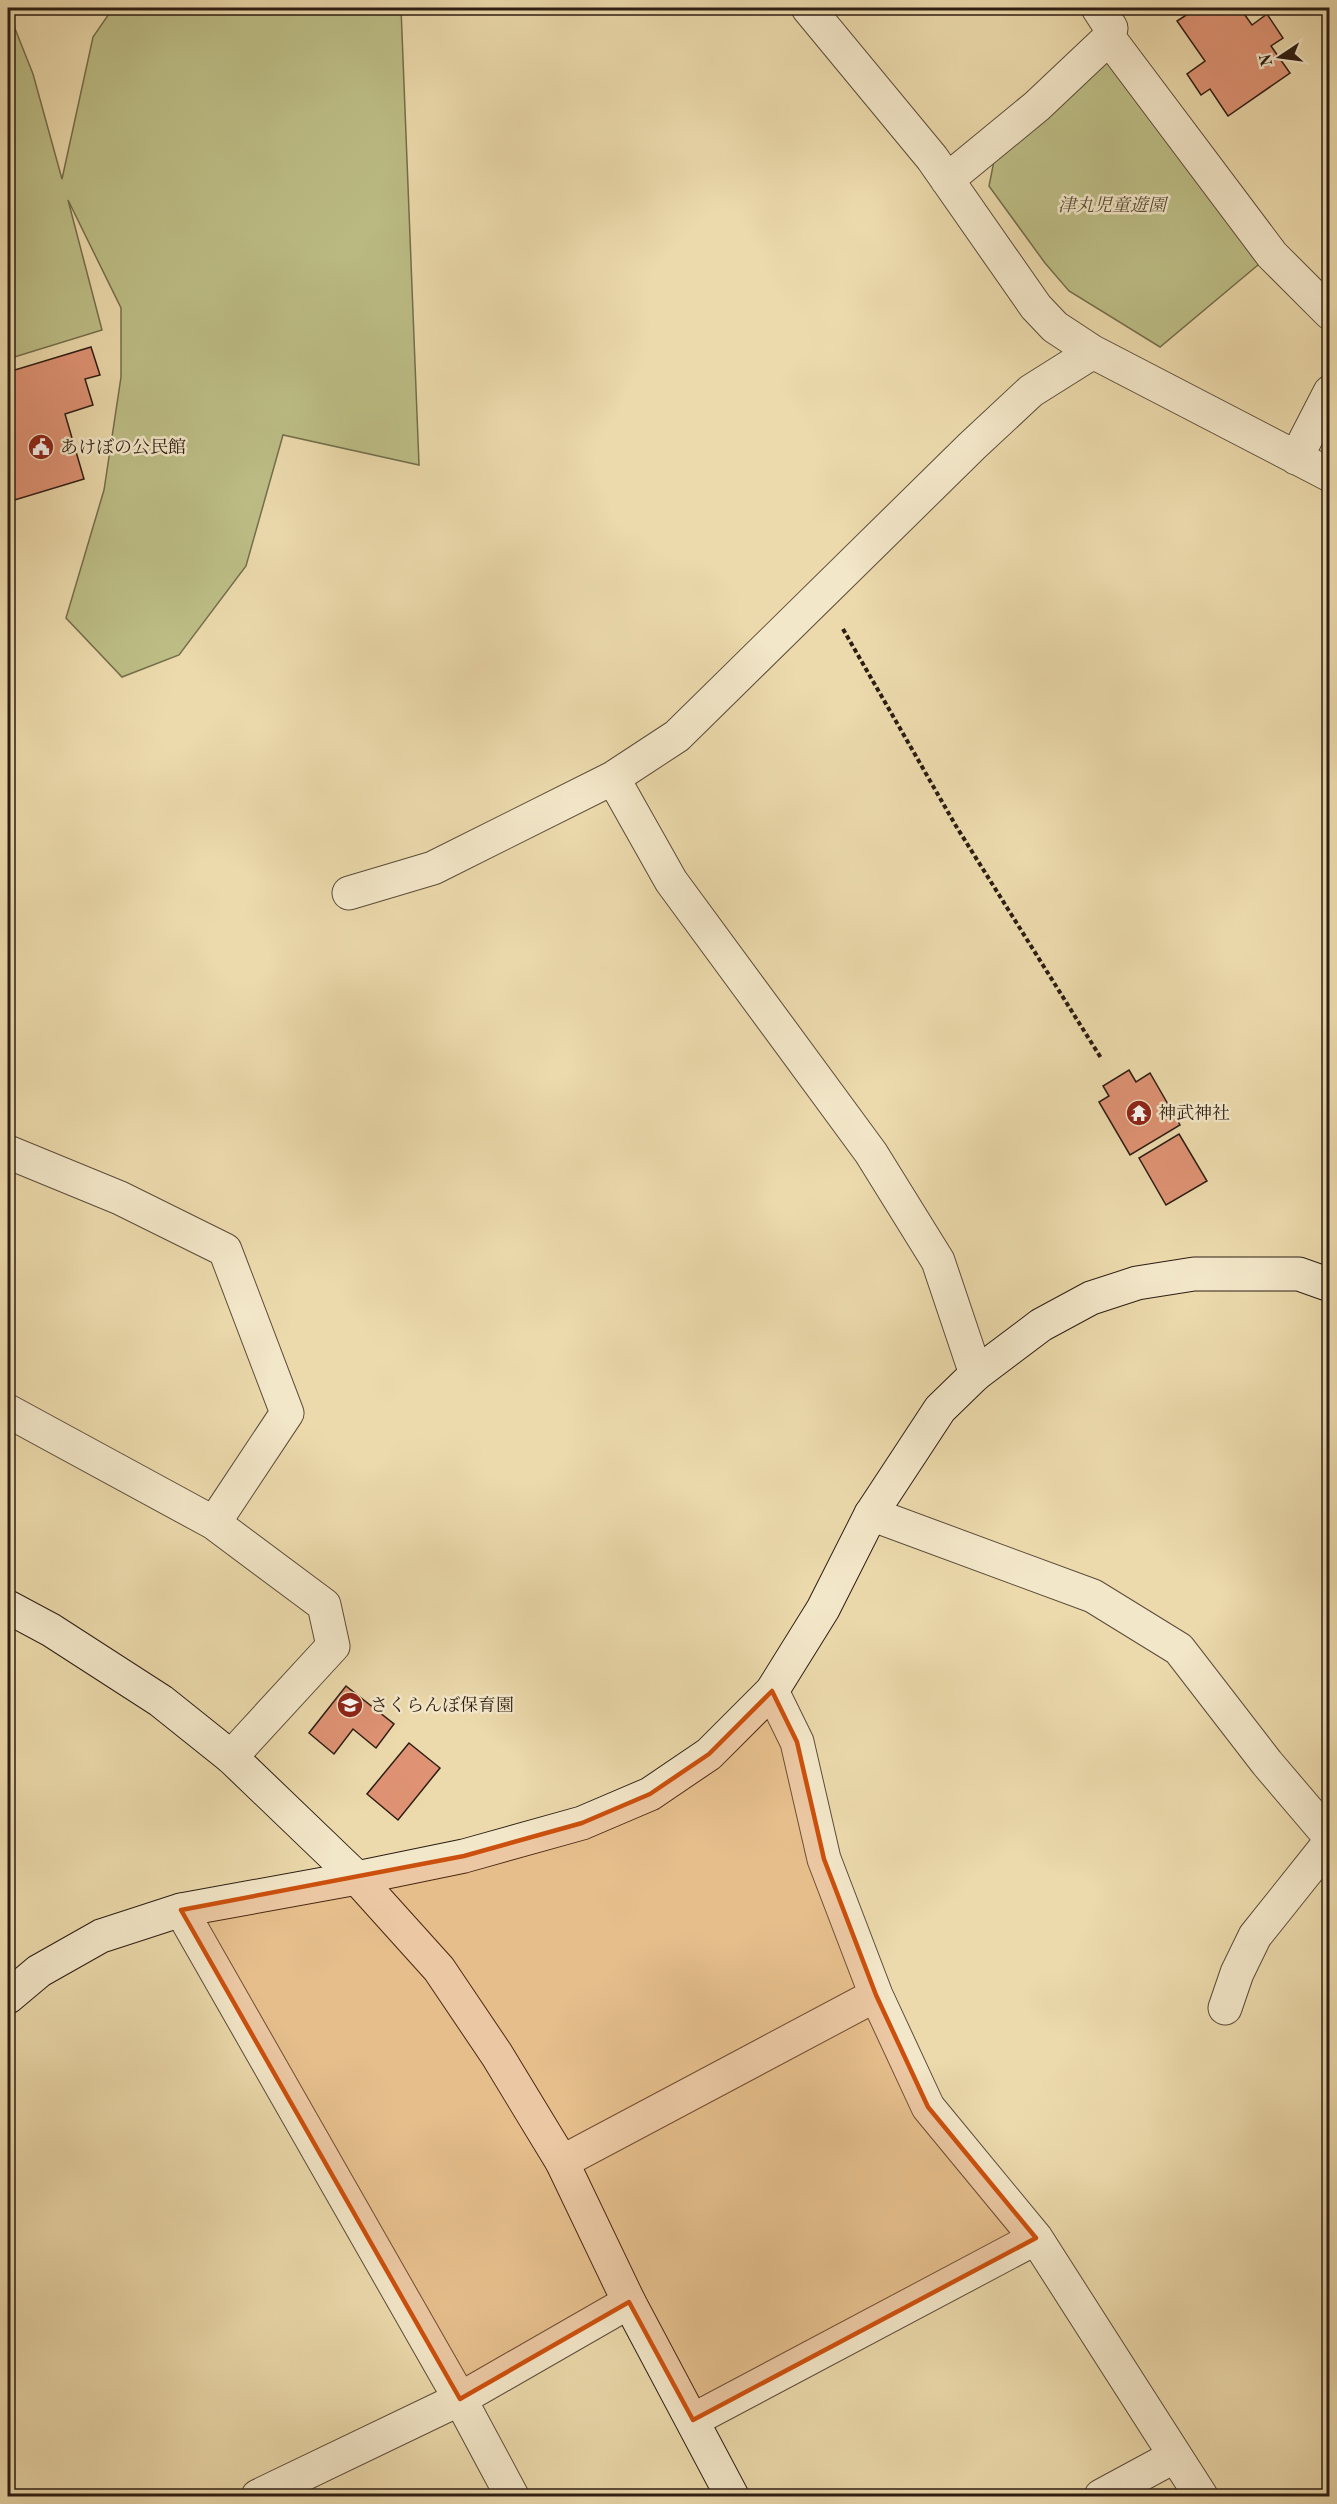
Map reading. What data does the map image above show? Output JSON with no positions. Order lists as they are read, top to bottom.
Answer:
{
  "parks": ["津丸児童遊園"],
  "places": {
    "public building": ["あけぼの公民館"],
    "temple": ["神武神社"],
    "school or university": ["さくらんぼ保育園"]
  },
  "north": "left"
}
